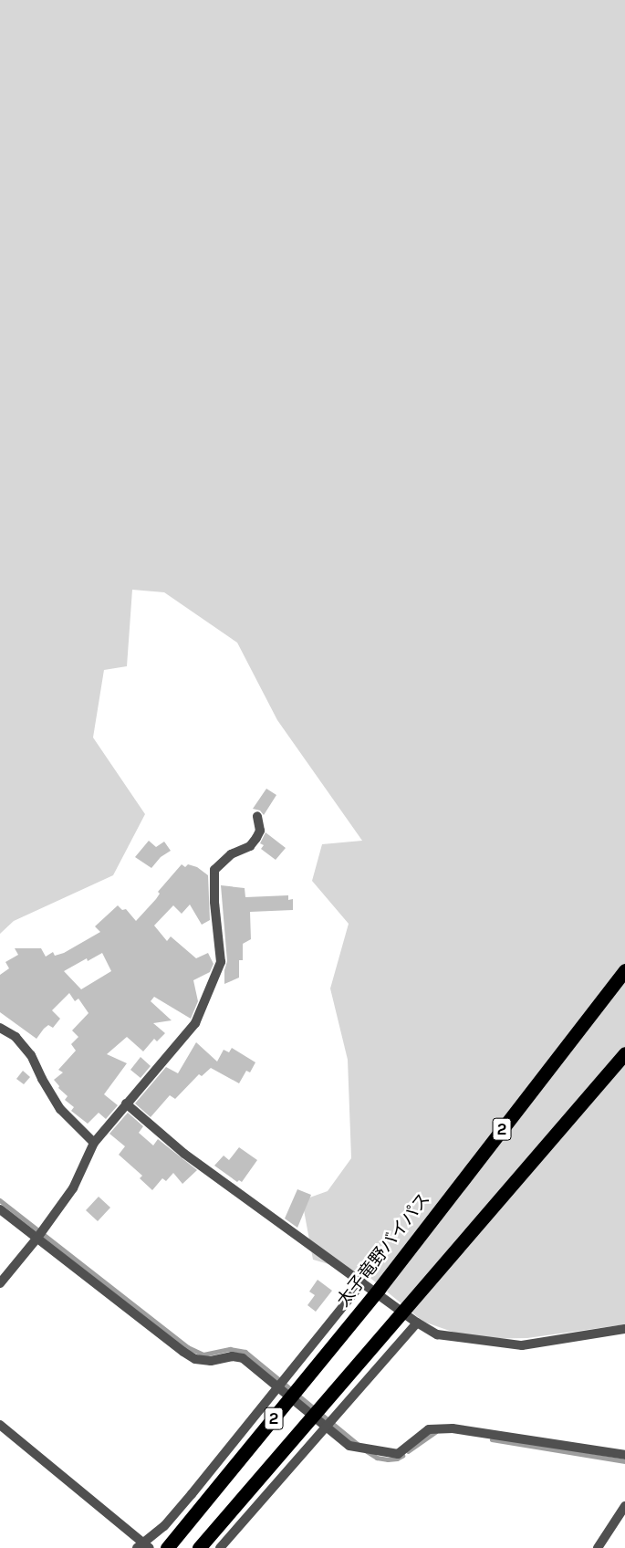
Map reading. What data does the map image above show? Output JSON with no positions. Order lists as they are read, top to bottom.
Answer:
{
  "streets": {
    "highway": ["2", "太子竜野バイパス"]
  }
}
